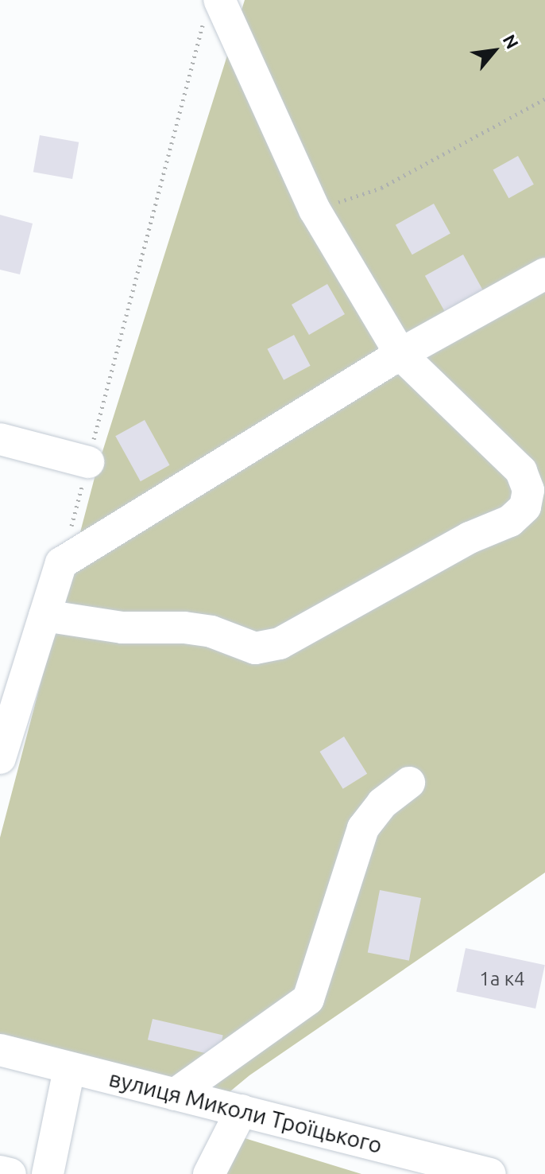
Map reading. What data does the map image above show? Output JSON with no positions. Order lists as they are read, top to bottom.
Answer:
{
  "streets": {
    "street": ["вулиця Миколи Троїцького"]
  },
  "house_numbers": ["1а к4"],
  "north": "top right"
}
